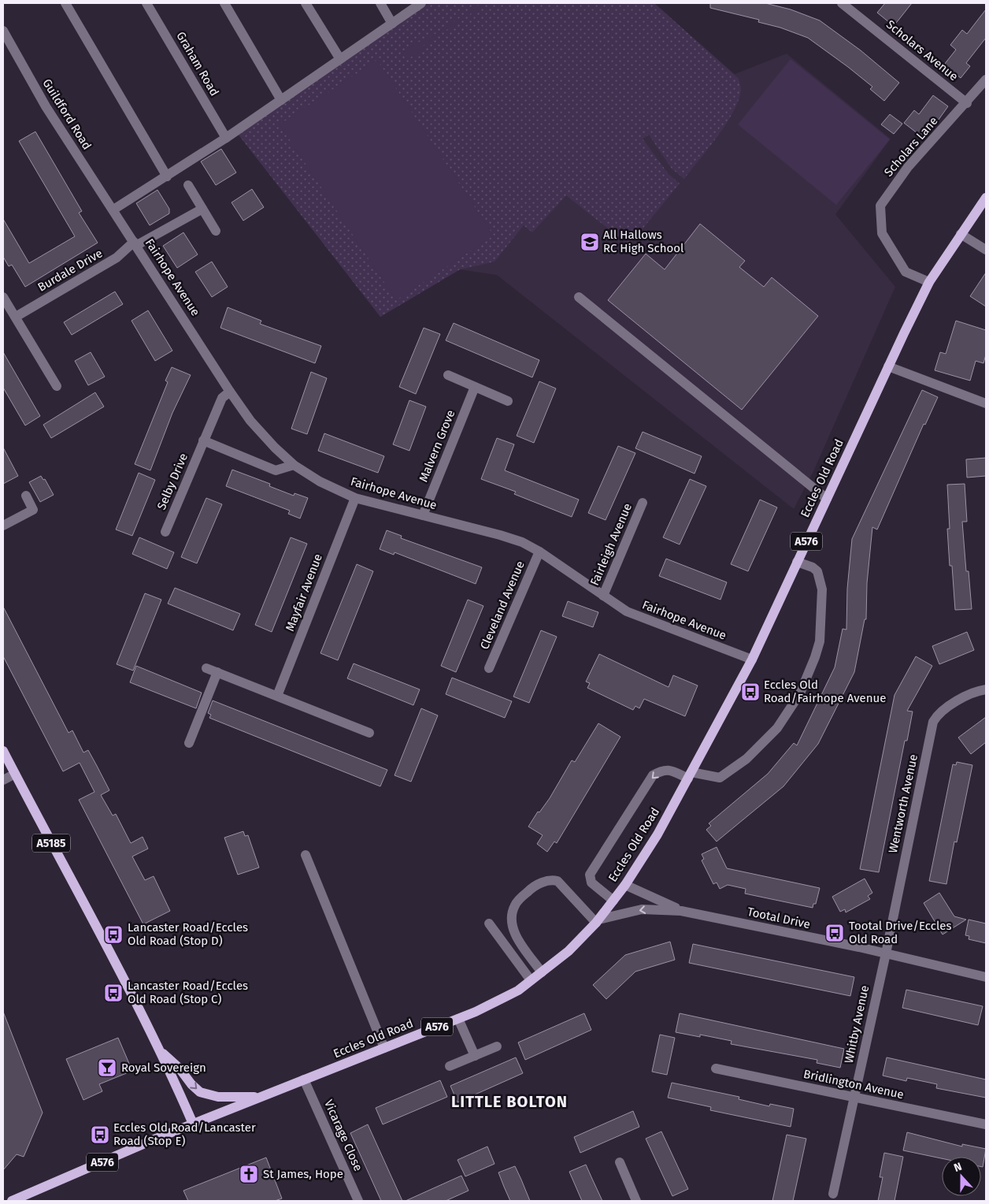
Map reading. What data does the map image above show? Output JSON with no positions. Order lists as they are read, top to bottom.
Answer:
{
  "streets": {
    "main road": ["Eccles Old Road", "A576", "A5185"],
    "street": [
      "Scholars Avenue",
      "Graham Road",
      "Guildford Road",
      "Scholars Lane",
      "Burdale Drive",
      "Fairhope Avenue",
      "Malvern Grove",
      "Selby Drive",
      "Fairleigh Avenue",
      "Mayfair Avenue",
      "Cleveland Avenue",
      "Wentworth Avenue",
      "Tootal Drive",
      "Whitby Avenue",
      "Bridlington Avenue",
      "Vicarage Close"
    ]
  },
  "crossings": [
    ["Scholars Avenue", "Scholars Lane"],
    ["Guildford Road", "Fairhope Avenue"],
    ["Scholars Lane", "Eccles Old Road"],
    ["Burdale Drive", "Fairhope Avenue"],
    ["Fairhope Avenue", "Malvern Grove"],
    ["Fairhope Avenue", "Eccles Old Road"],
    ["Fairhope Avenue", "Selby Drive"],
    ["Fairhope Avenue", "Fairleigh Avenue"],
    ["Fairhope Avenue", "Mayfair Avenue"],
    ["Fairhope Avenue", "Cleveland Avenue"],
    ["Eccles Old Road", "A5185"],
    ["Eccles Old Road", "Tootal Drive"],
    ["Eccles Old Road", "Vicarage Close"],
    ["Wentworth Avenue", "Tootal Drive"],
    ["Wentworth Avenue", "Whitby Avenue"],
    ["Tootal Drive", "Whitby Avenue"],
    ["Whitby Avenue", "Bridlington Avenue"]
  ],
  "districts": ["LITTLE BOLTON"],
  "places": {
    "school or university": ["All Hallows RC High School"],
    "bus stop": [
      "Eccles Old Road/Fairhope Avenue",
      "Tootal Drive/Eccles Old Road",
      "Lancaster Road/Eccles Old Road (Stop D)",
      "Lancaster Road/Eccles Old Road (Stop C)",
      "Eccles Old Road/Lancaster Road (Stop E)"
    ],
    "bar": ["Royal Sovereign"],
    "church": ["St James, Hope"]
  },
  "north": "top"
}
